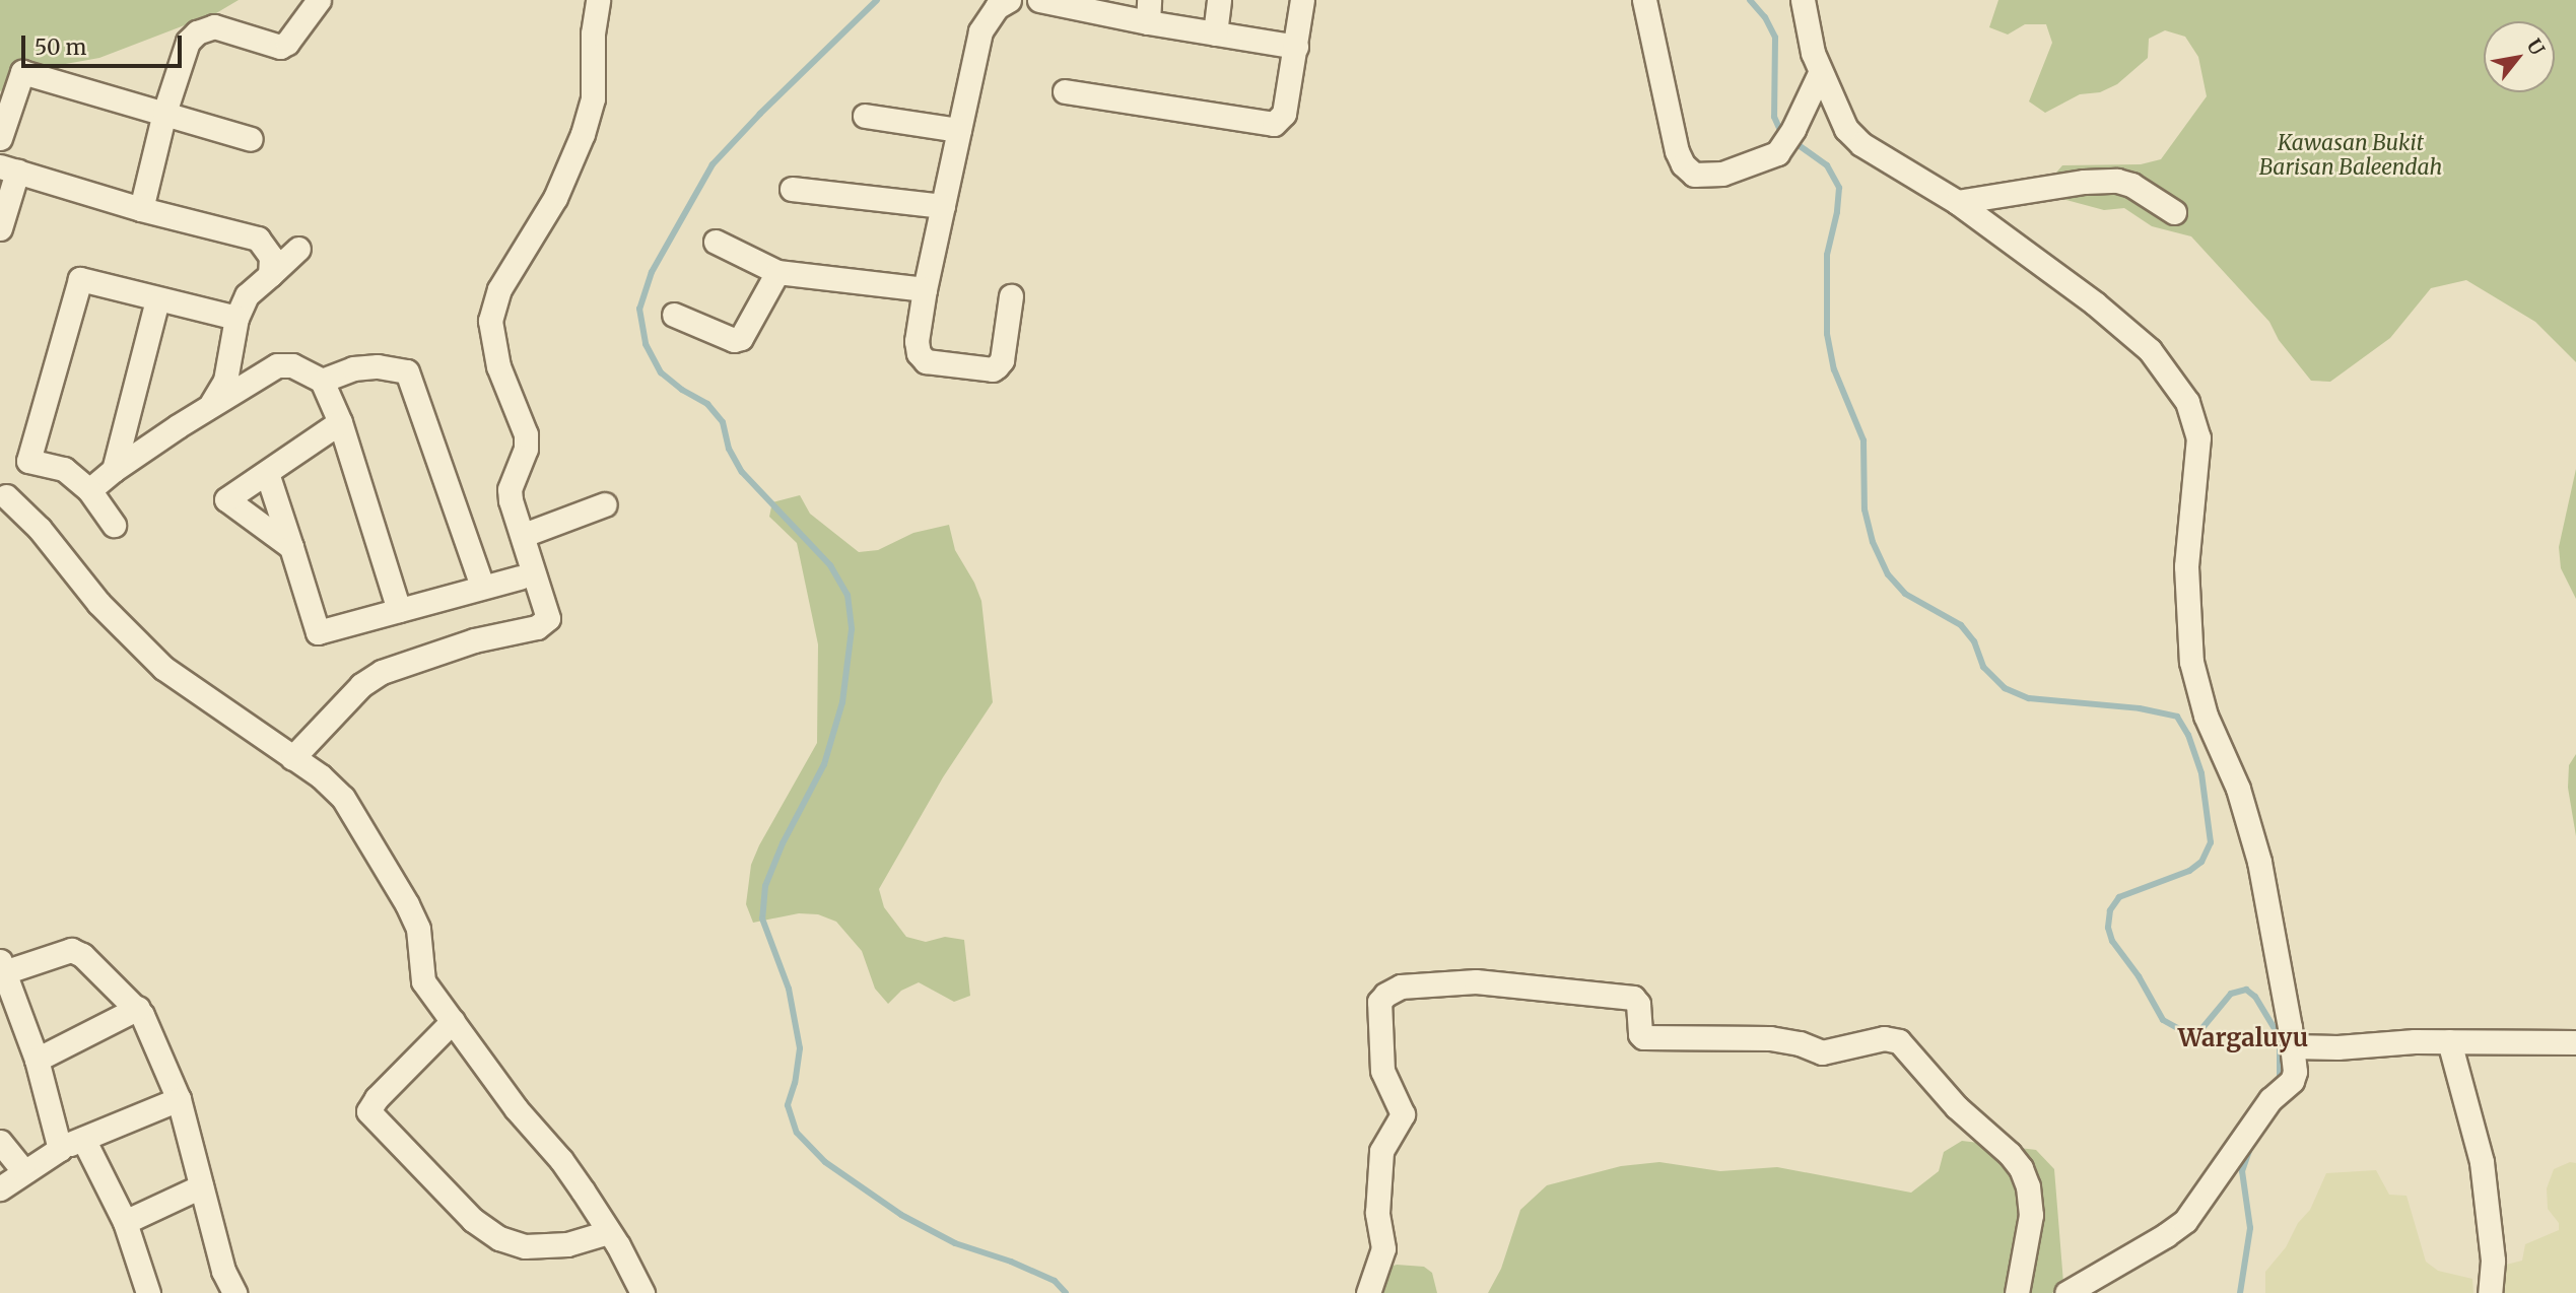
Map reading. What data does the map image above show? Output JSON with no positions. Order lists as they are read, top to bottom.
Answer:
{
  "districts": ["Wargaluyu"],
  "parks": ["Kawasan Bukit Barisan Baleendah"],
  "scale_bar": "50 m",
  "north": "top right"
}
